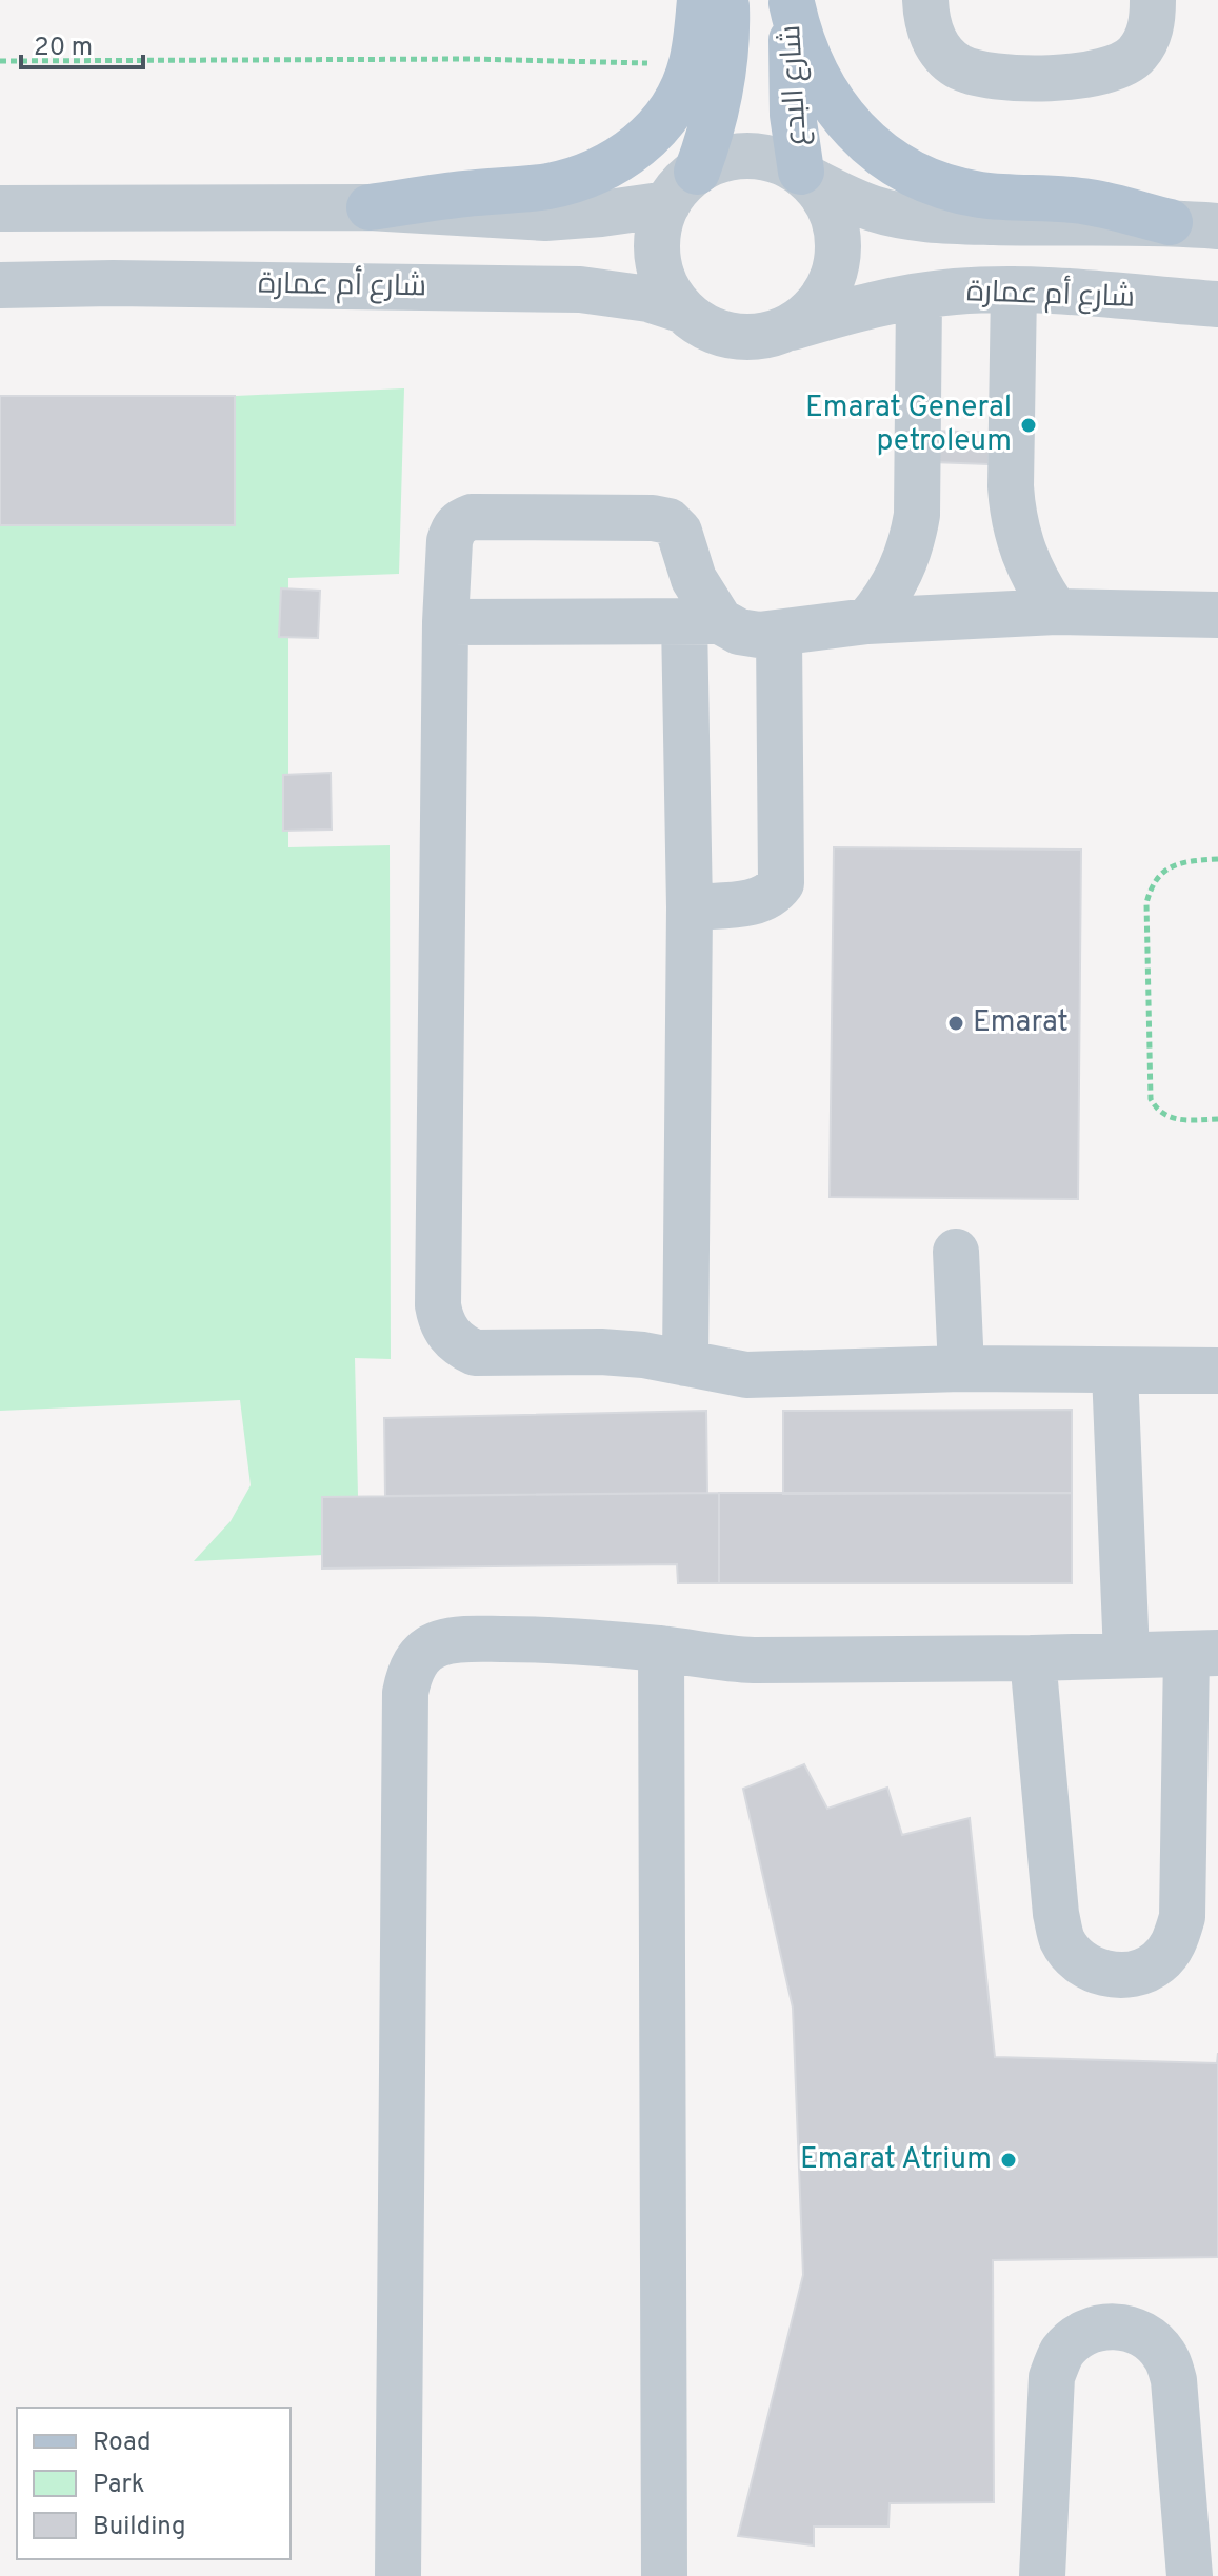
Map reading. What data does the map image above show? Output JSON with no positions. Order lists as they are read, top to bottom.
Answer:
{
  "streets": {
    "main road": ["شارع البدع"],
    "street": ["شارع أم عمارة"]
  },
  "crossings": [
    ["شارع البدع", "شارع أم عمارة"]
  ],
  "places": ["Emarat General petroleum", "Emarat", "Emarat Atrium"],
  "legend": ["Road", "Park", "Building"],
  "scale_bar": "20 m"
}
